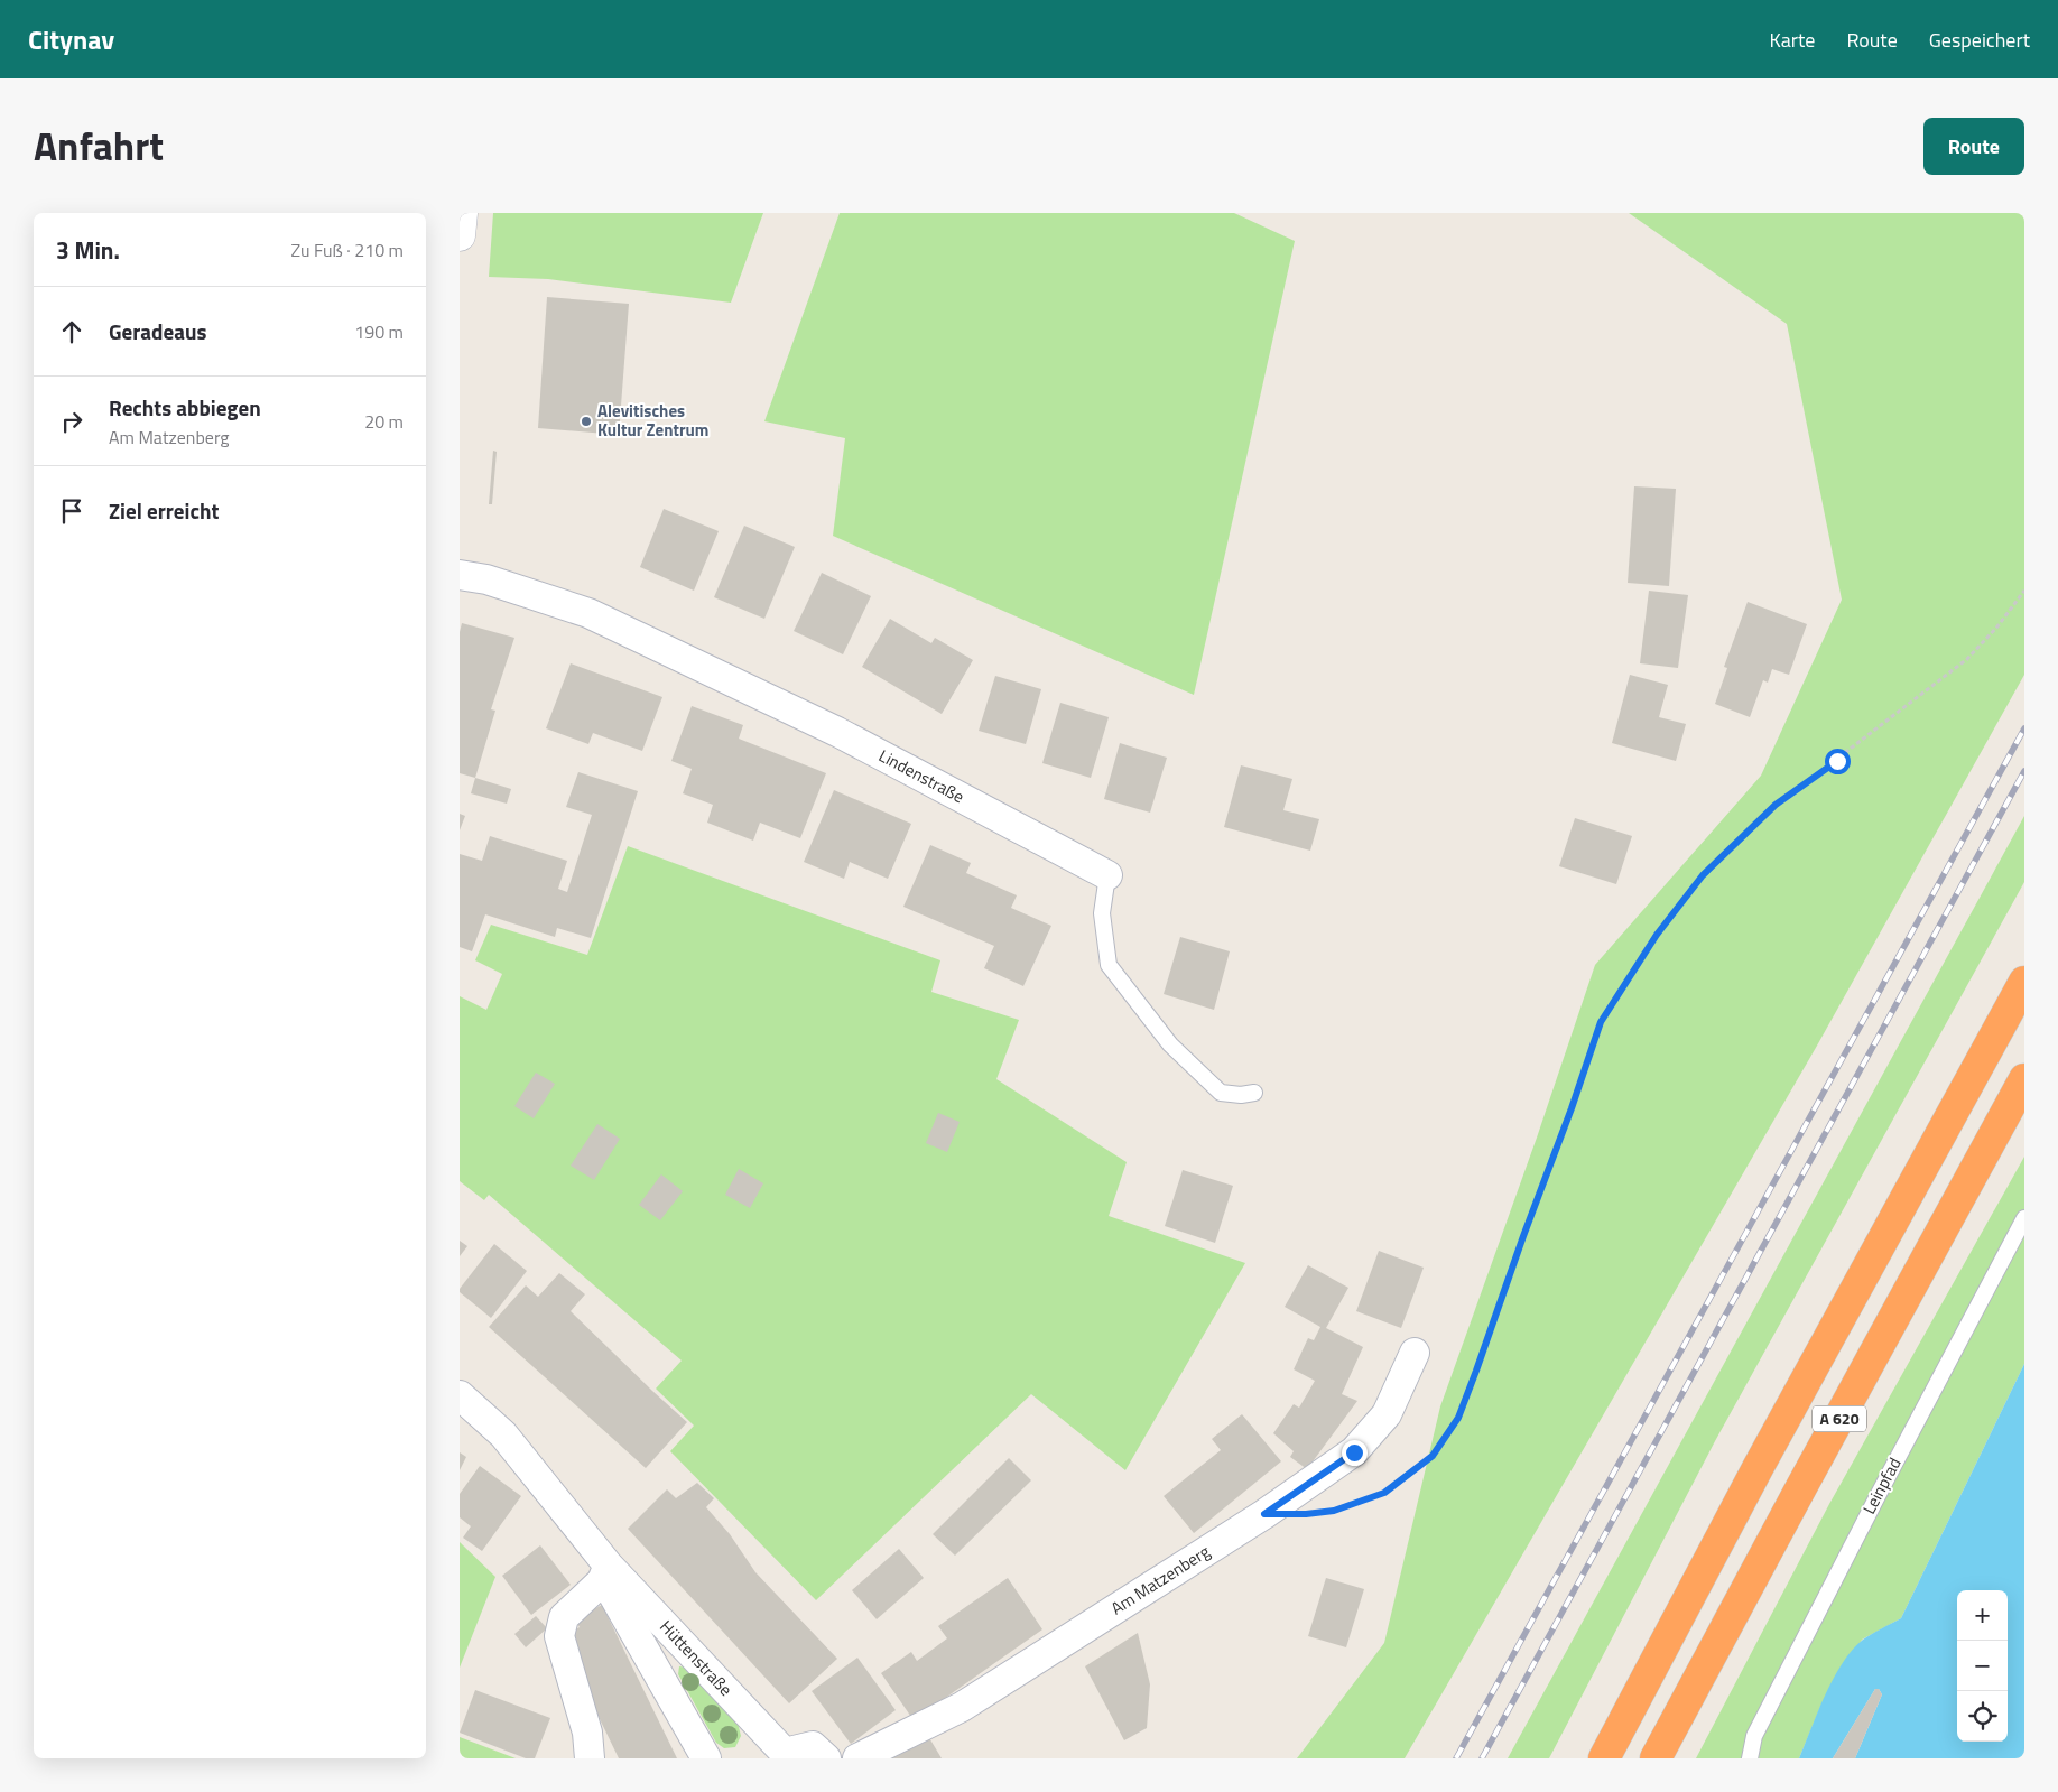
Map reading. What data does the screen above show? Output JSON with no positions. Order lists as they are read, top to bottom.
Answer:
{
  "streets": {
    "highway": ["A 620"],
    "street": ["Lindenstraße", "Am Matzenberg", "Hüttenstraße"],
    "lane": ["Leinpfad"]
  },
  "places": ["Alevitisches Kultur Zentrum"],
  "page": {
    "header": "Citynav",
    "nav": ["Karte", "Route", "Gespeichert"],
    "title": "Anfahrt",
    "buttons": "Route",
    "heading": ["3 Min.", "Zu Fuß · 210 m"],
    "list": [
      ["Geradeaus", "190 m"],
      ["Rechts abbiegen", "Am Matzenberg", "20 m"],
      "Ziel erreicht"
    ],
    "map_buttons": ["+", "−"]
  }
}
